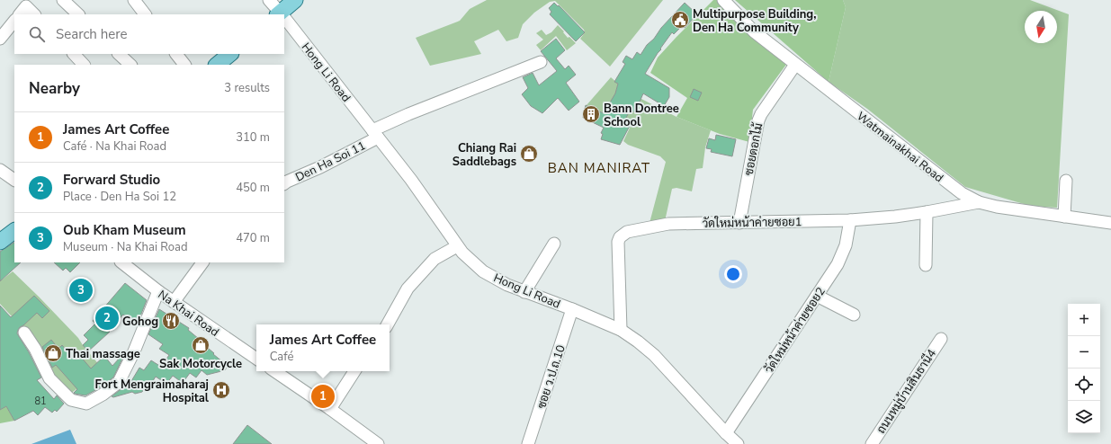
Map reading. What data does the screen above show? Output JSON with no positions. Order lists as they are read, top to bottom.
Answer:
{
  "streets": {
    "street": [
      "Hong Li Road",
      "Watmainakhai Road",
      "ซอยดอกไม้",
      "Den Ha Soi 11",
      "วัดใหม่หน้าค่ายซอย1",
      "Na Khai Road",
      "วัดใหม่หน้าค่ายซอย2",
      "ซอย ว.ป.ถ.10",
      "ถนนหมู่บ้านสินธานี4"
    ]
  },
  "crossings": [
    ["Hong Li Road", "Den Ha Soi 11"],
    ["Hong Li Road", "วัดใหม่หน้าค่ายซอย1"],
    ["Hong Li Road", "วัดใหม่หน้าค่ายซอย2"],
    ["Hong Li Road", "ซอย ว.ป.ถ.10"],
    ["Watmainakhai Road", "ซอยดอกไม้"],
    ["Watmainakhai Road", "วัดใหม่หน้าค่ายซอย1"],
    ["ซอยดอกไม้", "วัดใหม่หน้าค่ายซอย1"],
    ["วัดใหม่หน้าค่ายซอย1", "วัดใหม่หน้าค่ายซอย2"]
  ],
  "districts": ["BAN MANIRAT"],
  "places": {
    "public building": ["Multipurpose Building, Den Ha Community"],
    "building": ["Bann Dontree School"],
    "shop": ["Chiang Rai Saddlebags", "Sak Motorcycle", "Thai massage"],
    "restaurant": ["Gohog"],
    "hospital": ["Fort Mengraimaharaj Hospital"]
  },
  "house_numbers": ["81"],
  "north": "bottom",
  "page": {
    "search": "Search here",
    "heading": ["Nearby", "3 results"],
    "list": [
      {
        "mark": "1",
        "name": "James Art Coffee",
        "note": "Café · Na Khai Road",
        "value": "310 m"
      },
      {
        "mark": "2",
        "name": "Forward Studio",
        "note": "Place · Den Ha Soi 12",
        "value": "450 m"
      },
      {
        "mark": "3",
        "name": "Oub Kham Museum",
        "note": "Museum · Na Khai Road",
        "value": "470 m"
      }
    ],
    "pins": ["3", "2", "1"],
    "map_buttons": ["+", "−"],
    "popup": ["James Art Coffee", "Café"]
  }
}
